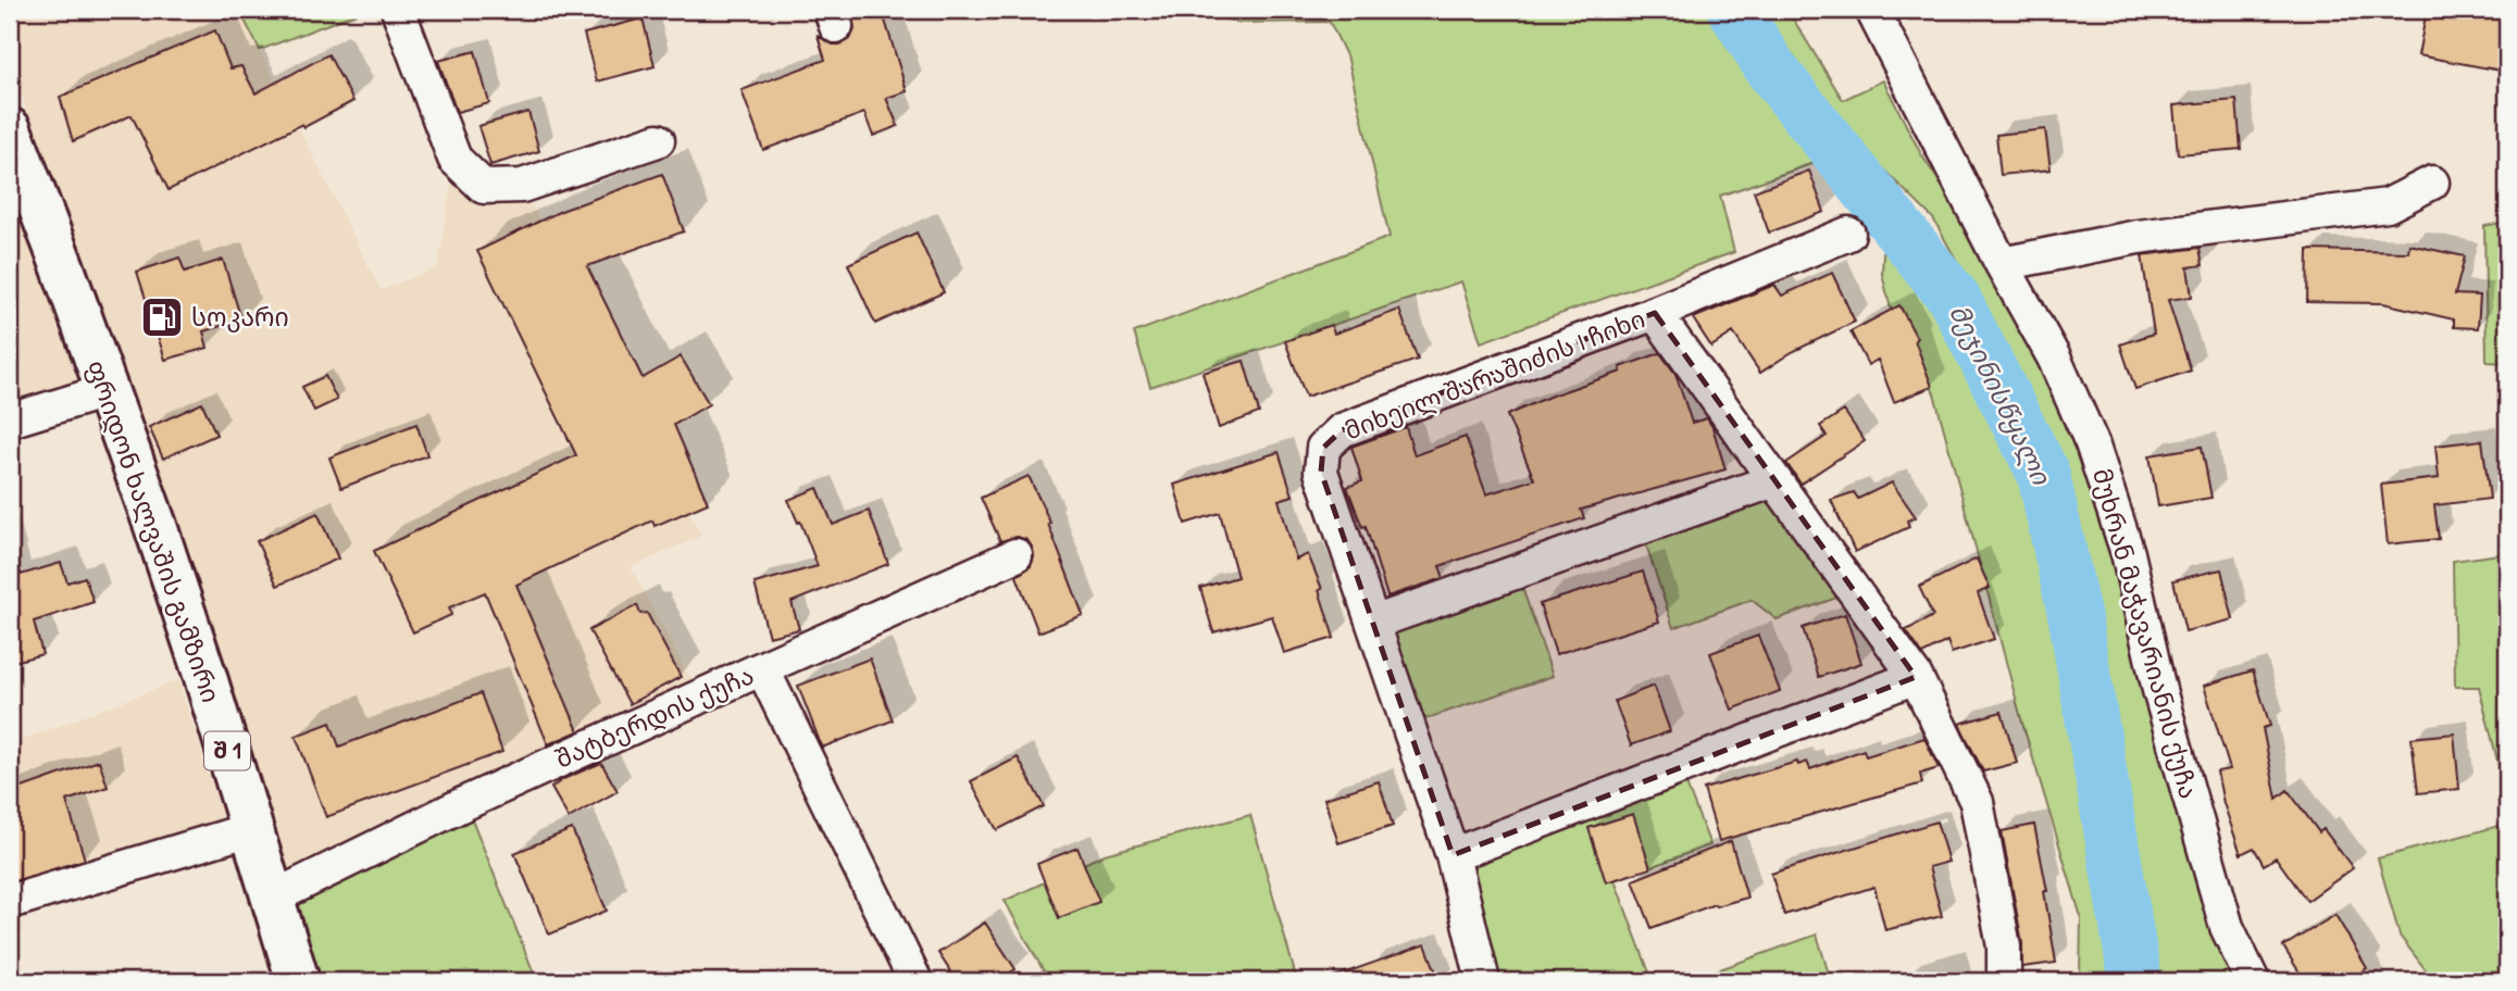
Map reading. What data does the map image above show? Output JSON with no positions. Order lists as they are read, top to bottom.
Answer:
{
  "streets": {
    "highway": ["ფრიდონ ხალვაშის გამზირი", "შ 1"],
    "street": ["მიხეილ შარაშიძის I ჩიხი", "მუხრან მაჭავარიანის ქუჩა", "შატბერდის ქუჩა"]
  },
  "crossings": [
    ["ფრიდონ ხალვაშის გამზირი", "შატბერდის ქუჩა"]
  ],
  "water": ["მეჯინისწყალი"],
  "places": {
    "fuel station": ["სოკარი"]
  }
}
